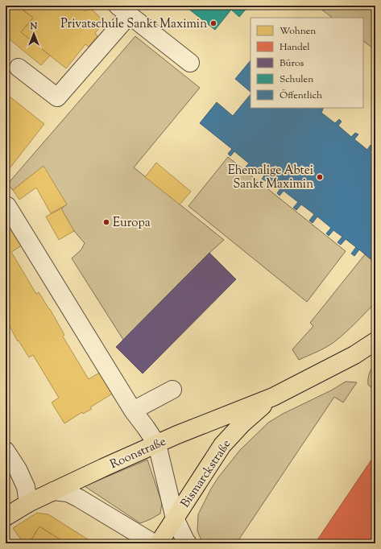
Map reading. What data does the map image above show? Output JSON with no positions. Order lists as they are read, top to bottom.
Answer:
{
  "streets": {
    "main road": ["Roonstraße", "Bismarckstraße"]
  },
  "crossings": [
    ["Roonstraße", "Bismarckstraße"]
  ],
  "places": ["Privatschule Sankt Maximin", "Ehemalige Abtei Sankt Maximin", "Europa"],
  "legend": [
    "Wohnen",
    "Handel",
    "Büros",
    "Schulen",
    "Öffentlich"
  ],
  "north": "top"
}
